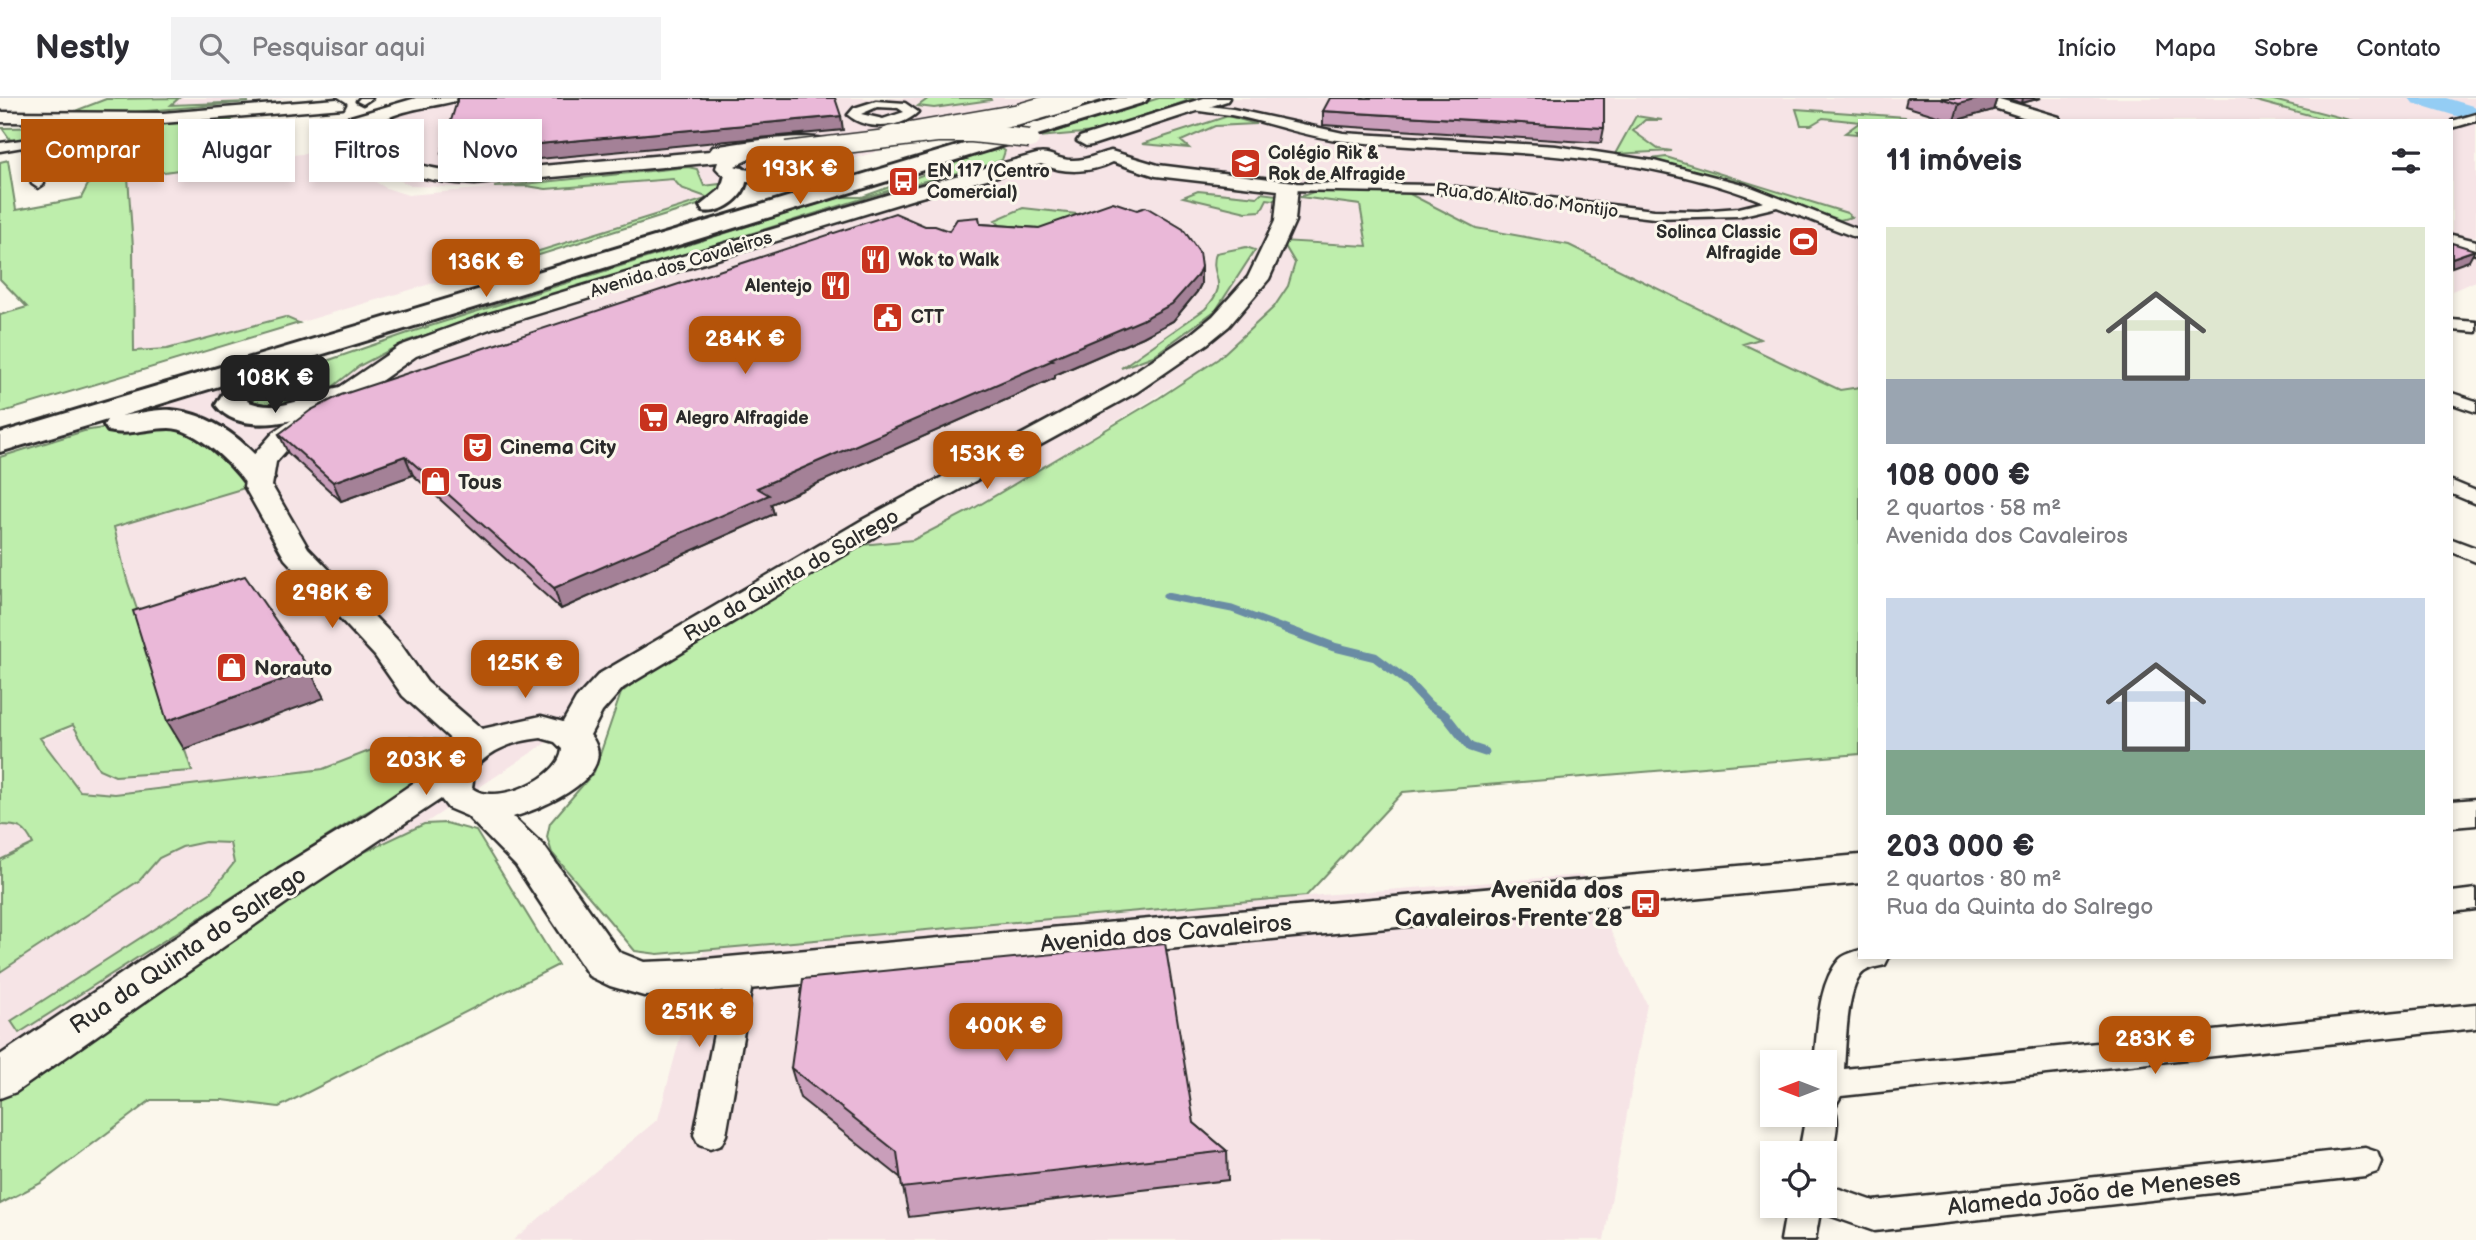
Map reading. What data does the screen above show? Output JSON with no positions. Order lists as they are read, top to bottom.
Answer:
{
  "streets": {
    "street": [
      "Rua do Alto do Montijo",
      "Avenida dos Cavaleiros",
      "Rua da Quinta do Salrego",
      "Alameda João de Meneses"
    ]
  },
  "crossings": [
    ["Rua do Alto do Montijo", "Rua da Quinta do Salrego"],
    ["Avenida dos Cavaleiros", "Rua da Quinta do Salrego"]
  ],
  "places": {
    "school or university": ["Colégio Rik & Rok de Alfragide"],
    "bus stop": ["EN 117 (Centro Comercial)", "Avenida dos Cavaleiros Frente 28"],
    "sports": ["Solinca Classic Alfragide"],
    "restaurant": ["Wok to Walk", "Alentejo"],
    "public building": ["CTT"],
    "supermarket": ["Alegro Alfragide"],
    "theatre": ["Cinema City"],
    "shop": ["Tous", "Norauto"]
  },
  "north": "left",
  "page": {
    "header": "Nestly",
    "search": "Pesquisar aqui",
    "nav": [
      "Início",
      "Mapa",
      "Sobre",
      "Contato"
    ],
    "chip": [
      "Comprar",
      "Alugar",
      "Filtros",
      "Novo"
    ],
    "heading": "11 imóveis",
    "price": [
      "193K €",
      "136K €",
      "284K €",
      "108K €",
      "153K €",
      "298K €",
      "125K €",
      "203K €",
      "251K €",
      "400K €",
      "283K €"
    ],
    "list": [
      {
        "name": "108 000 €",
        "note": "2 quartos · 58 m² · Avenida dos Cavaleiros"
      },
      {
        "name": "203 000 €",
        "note": "2 quartos · 80 m² · Rua da Quinta do Salrego"
      }
    ]
  }
}
